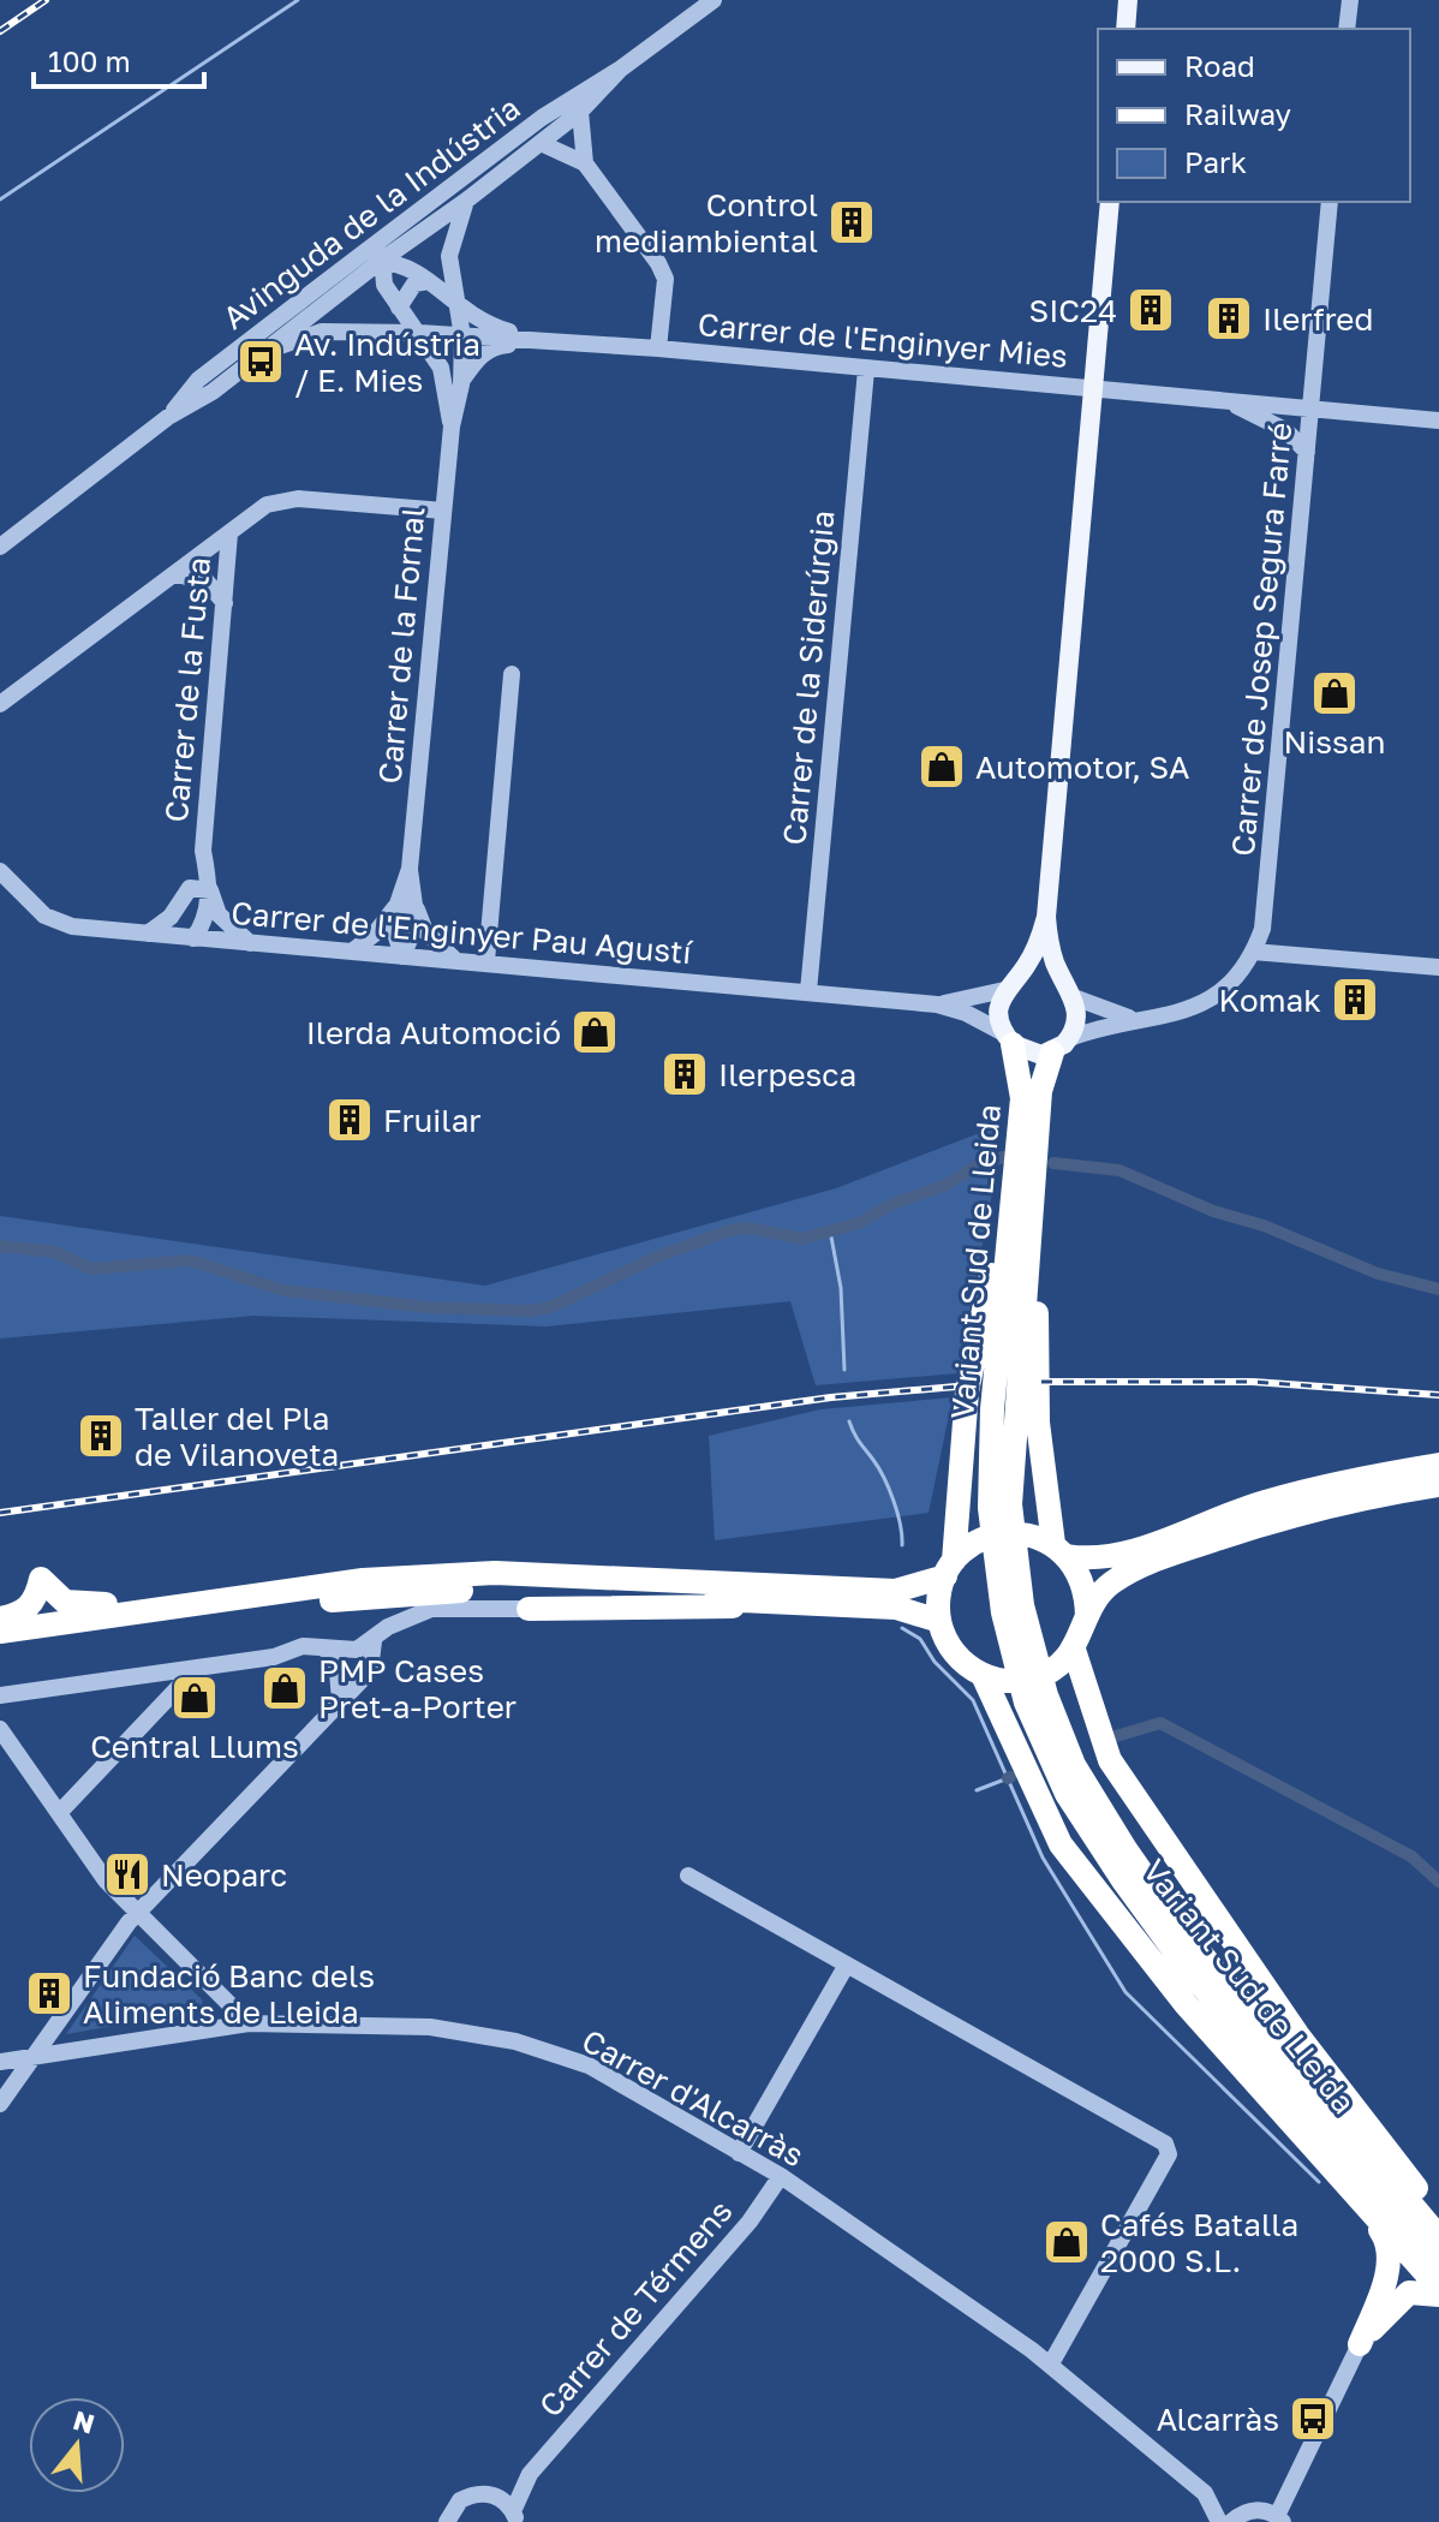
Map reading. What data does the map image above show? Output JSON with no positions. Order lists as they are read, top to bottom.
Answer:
{
  "streets": {
    "highway": ["Variant Sud de Lleida"],
    "street": [
      "Avinguda de la Indústria",
      "Carrer de l'Enginyer Mies",
      "Carrer de Josep Segura Farré",
      "Carrer de la Fornal",
      "Carrer de la Siderúrgia",
      "Carrer de la Fusta",
      "Carrer de l'Enginyer Pau Agustí",
      "Carrer d'Alcarràs",
      "Carrer de Térmens"
    ]
  },
  "crossings": [
    ["Avinguda de la Indústria", "Carrer de l'Enginyer Mies"],
    ["Avinguda de la Indústria", "Carrer de la Fornal"],
    ["Carrer de l'Enginyer Mies", "Carrer de Josep Segura Farré"],
    ["Carrer de l'Enginyer Mies", "Carrer de la Fornal"],
    ["Carrer de l'Enginyer Mies", "Carrer de la Siderúrgia"],
    ["Carrer de Josep Segura Farré", "Carrer de l'Enginyer Pau Agustí"],
    ["Carrer de Josep Segura Farré", "Variant Sud de Lleida"],
    ["Carrer de la Fornal", "Carrer de l'Enginyer Pau Agustí"],
    ["Carrer de la Siderúrgia", "Carrer de l'Enginyer Pau Agustí"],
    ["Carrer de la Fusta", "Carrer de l'Enginyer Pau Agustí"],
    ["Carrer de l'Enginyer Pau Agustí", "Variant Sud de Lleida"],
    ["Carrer d'Alcarràs", "Carrer de Térmens"]
  ],
  "places": {
    "building": [
      "Control mediambiental",
      "SIC24",
      "Ilerfred",
      "Komak",
      "Ilerpesca",
      "Fruilar",
      "Taller del Pla de Vilanoveta",
      "Fundació Banc dels Aliments de Lleida"
    ],
    "bus stop": ["Av. Indústria / E. Mies", "Alcarràs"],
    "shop": [
      "Nissan",
      "Automotor, SA",
      "Ilerda Automoció",
      "PMP Cases Pret-a-Porter",
      "Central Llums",
      "Cafés Batalla 2000 S.L."
    ],
    "restaurant": ["Neoparc"]
  },
  "legend": ["Road", "Railway", "Park"],
  "scale_bar": "100 m",
  "north": "top"
}
